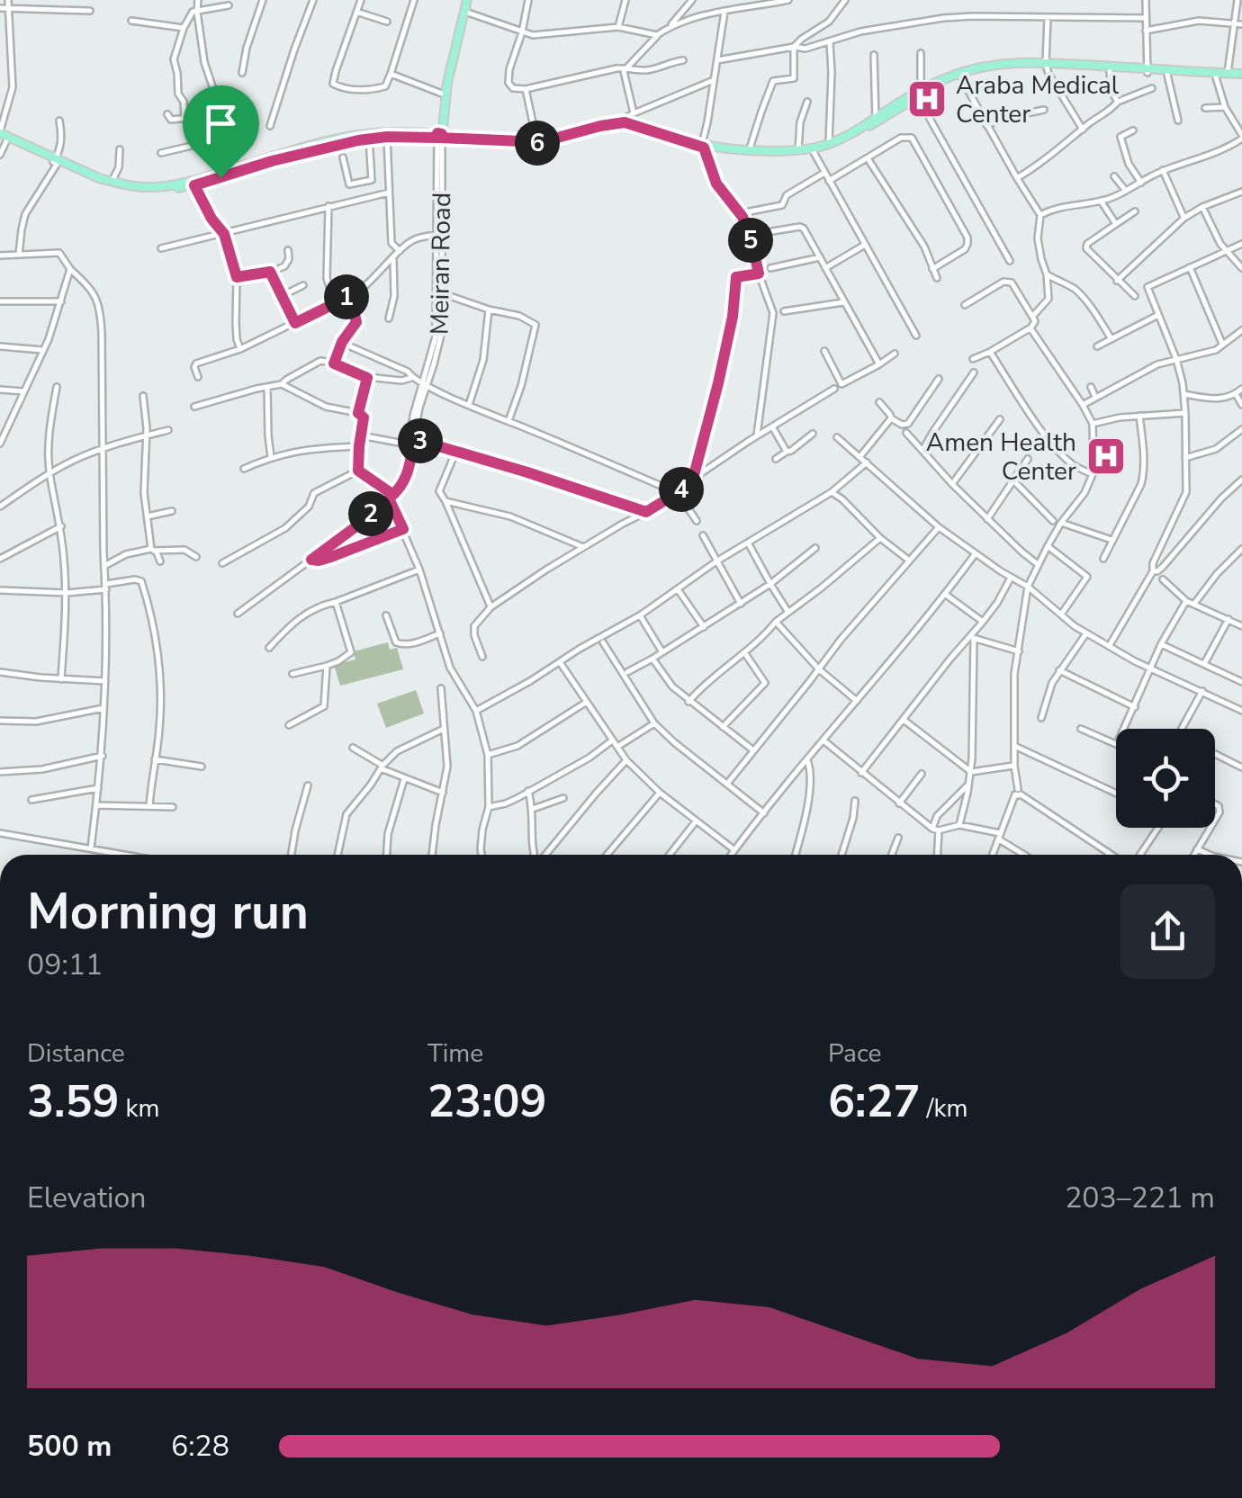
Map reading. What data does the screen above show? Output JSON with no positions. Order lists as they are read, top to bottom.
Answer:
{
  "streets": {
    "main road": ["Meiran Road"]
  },
  "places": {
    "hospital": ["Araba Medical Center", "Amen Health Center"]
  },
  "page": {
    "pins": [
      "6",
      "5",
      "1",
      "3",
      "4",
      "2"
    ],
    "heading": ["Morning run", "09:11"],
    "stats": [
      ["Distance", "3.59 km"],
      ["Time", "23:09"],
      ["Pace", "6:27 /km"]
    ],
    "chart": ["Elevation", "203–221 m"],
    "list": [
      {
        "name": "500 m",
        "note": "6:28"
      }
    ]
  }
}
